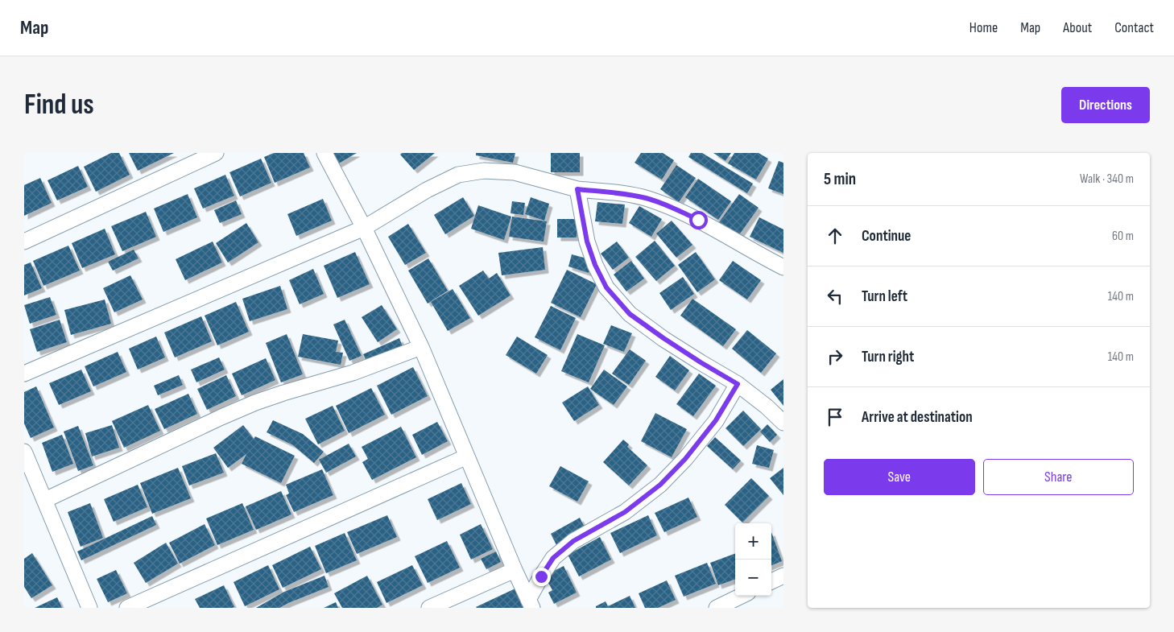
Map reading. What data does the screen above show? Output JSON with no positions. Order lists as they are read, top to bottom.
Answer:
{
  "page": {
    "header": "Map",
    "nav": [
      "Home",
      "Map",
      "About",
      "Contact"
    ],
    "buttons": [
      "Directions",
      ["Save", "Share"]
    ],
    "title": "Find us",
    "heading": ["5 min", "Walk · 340 m"],
    "list": [
      ["Continue", "60 m"],
      ["Turn left", "140 m"],
      ["Turn right", "140 m"],
      "Arrive at destination"
    ],
    "map_buttons": ["+", "−"]
  }
}
